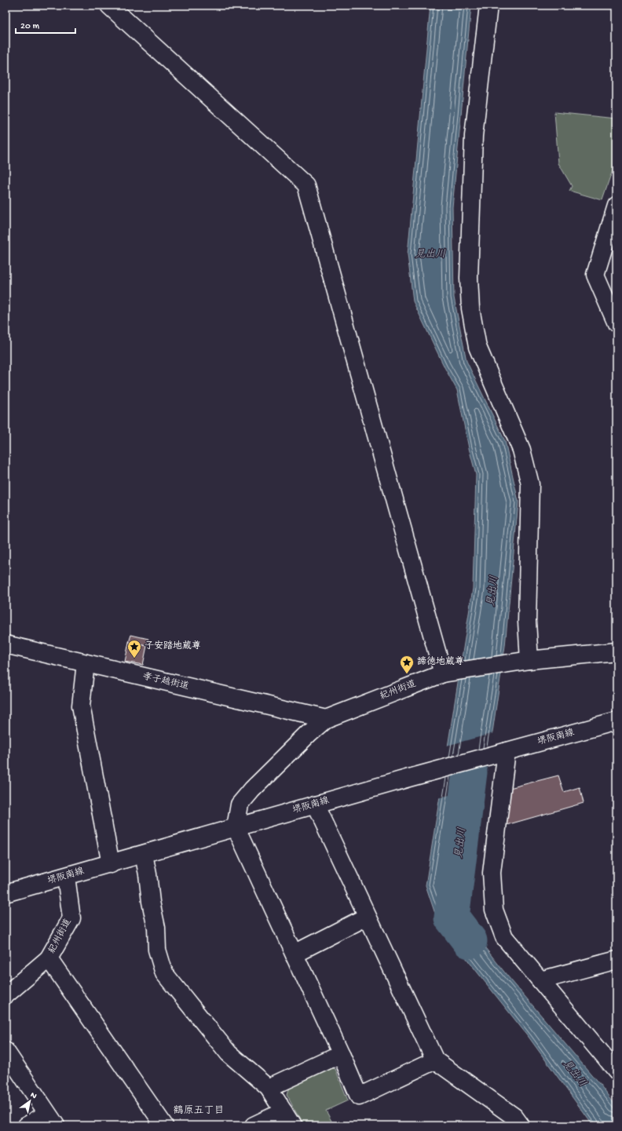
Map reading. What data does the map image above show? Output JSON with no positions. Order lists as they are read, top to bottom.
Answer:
{
  "streets": {
    "street": ["孝子越街道", "紀州街道", "堺阪南線"]
  },
  "crossings": [
    ["孝子越街道", "紀州街道"],
    ["紀州街道", "堺阪南線"]
  ],
  "districts": ["鶴原五丁目"],
  "water": ["見出川"],
  "places": {
    "place": ["子安踏地蔵尊", "諦徳地蔵尊"]
  },
  "scale_bar": "20 m",
  "north": "top right"
}
